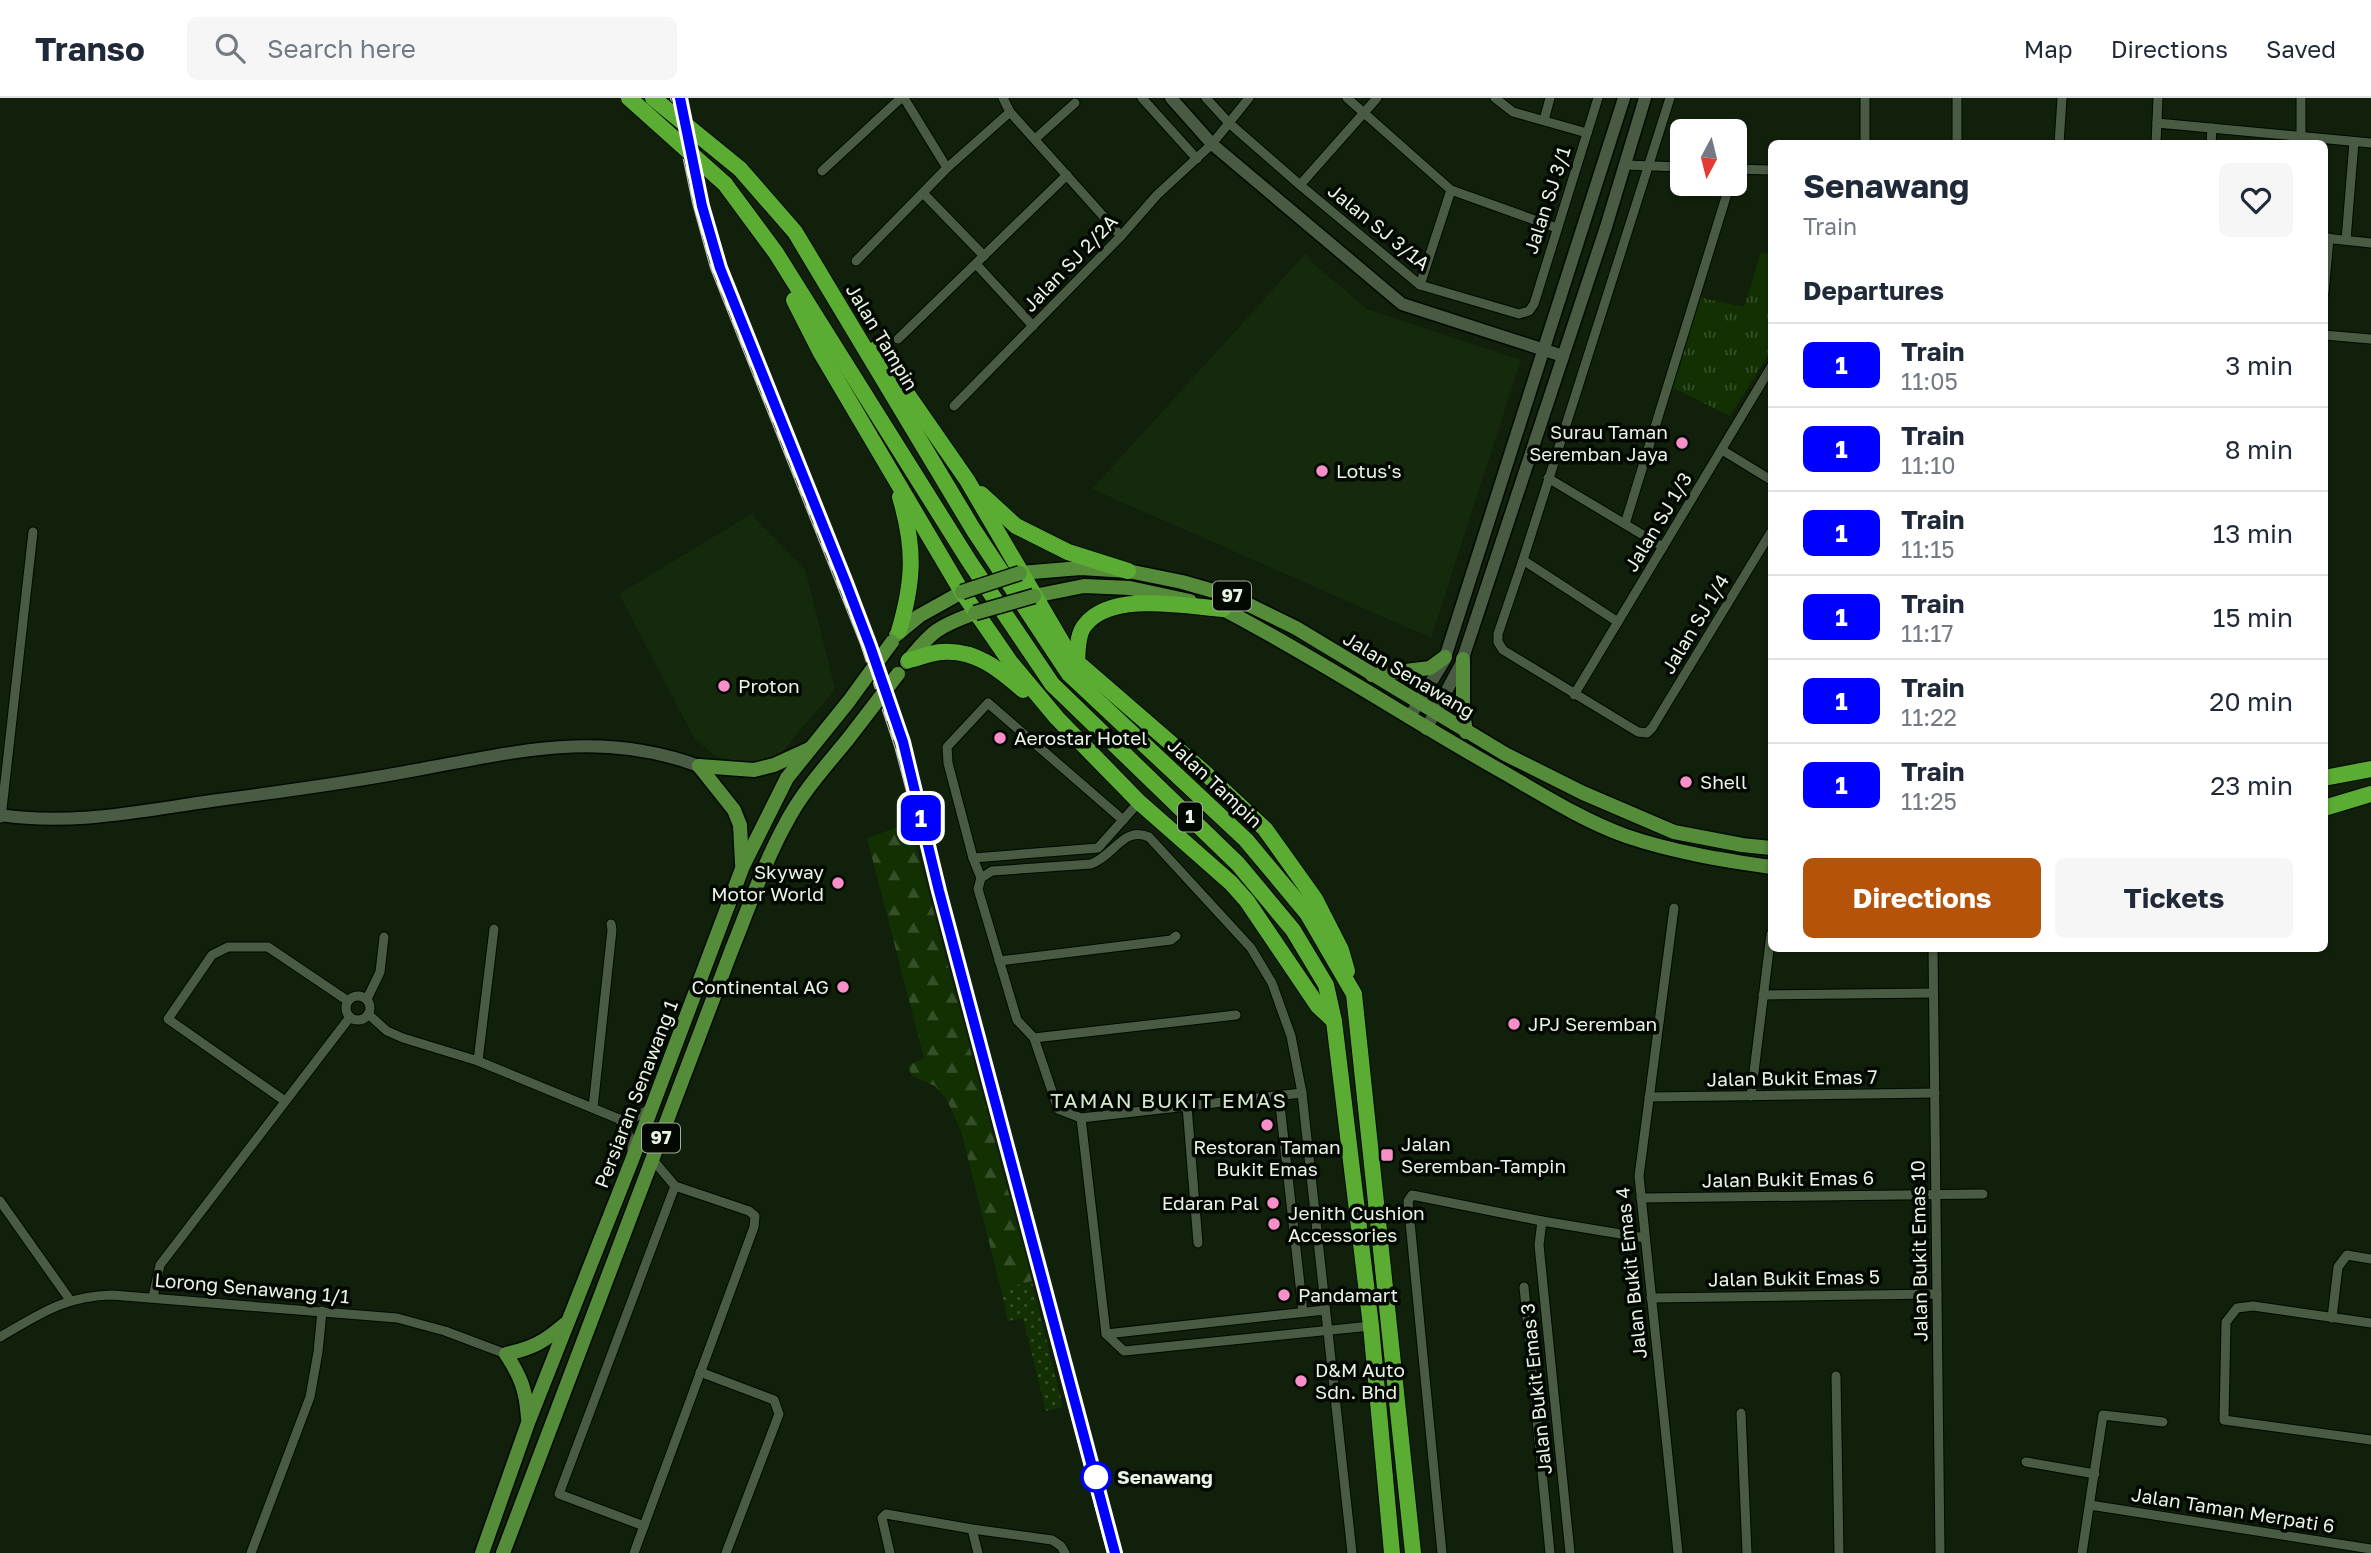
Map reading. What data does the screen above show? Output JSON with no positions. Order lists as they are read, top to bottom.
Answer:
{
  "streets": {
    "highway": ["Jalan Tampin", "1"],
    "main road": ["97", "Jalan Senawang", "Persiaran Senawang 1"],
    "street": [
      "Jalan SJ 3/1",
      "Jalan SJ 3/1A",
      "Jalan SJ 2/2A",
      "Jalan SJ 1/3",
      "Jalan SJ 1/4",
      "Jalan Bukit Emas 7",
      "Jalan Bukit Emas 6",
      "Jalan Bukit Emas 10",
      "Jalan Bukit Emas 4",
      "Jalan Bukit Emas 5",
      "Lorong Senawang 1/1",
      "Jalan Bukit Emas 3",
      "Jalan Taman Merpati 6"
    ]
  },
  "crossings": [
    ["Jalan SJ 3/1", "Jalan SJ 3/1A"],
    ["Jalan SJ 3/1A", "Jalan SJ 2/2A"],
    ["Jalan SJ 1/3", "Jalan SJ 1/4"],
    ["97", "Jalan Senawang"],
    ["97", "Persiaran Senawang 1"],
    ["Jalan Bukit Emas 7", "Jalan Bukit Emas 10"],
    ["Jalan Bukit Emas 7", "Jalan Bukit Emas 4"],
    ["Jalan Bukit Emas 6", "Jalan Bukit Emas 10"],
    ["Jalan Bukit Emas 6", "Jalan Bukit Emas 4"],
    ["Jalan Bukit Emas 10", "Jalan Bukit Emas 5"],
    ["Jalan Bukit Emas 4", "Jalan Bukit Emas 5"]
  ],
  "districts": ["TAMAN BUKIT EMAS"],
  "places": {
    "other": [
      "Surau Taman Seremban Jaya",
      "Lotus's",
      "Proton",
      "Aerostar Hotel",
      "Shell",
      "Skyway Motor World",
      "Continental AG",
      "JPJ Seremban",
      "Restoran Taman Bukit Emas",
      "Edaran Pal",
      "Jenith Cushion Accessories",
      "Pandamart",
      "D&M Auto Sdn. Bhd",
      "Senawang"
    ],
    "transit": ["Jalan Seremban-Tampin"]
  },
  "north": "bottom",
  "page": {
    "header": "Transo",
    "search": "Search here",
    "nav": ["Map", "Directions", "Saved"],
    "on_map": "1",
    "heading": [
      ["Senawang", "Train"],
      "Departures"
    ],
    "list": [
      {
        "mark": "1",
        "name": "Train",
        "note": "11:05",
        "value": "3 min"
      },
      {
        "mark": "1",
        "name": "Train",
        "note": "11:10",
        "value": "8 min"
      },
      {
        "mark": "1",
        "name": "Train",
        "note": "11:15",
        "value": "13 min"
      },
      {
        "mark": "1",
        "name": "Train",
        "note": "11:17",
        "value": "15 min"
      },
      {
        "mark": "1",
        "name": "Train",
        "note": "11:22",
        "value": "20 min"
      },
      {
        "mark": "1",
        "name": "Train",
        "note": "11:25",
        "value": "23 min"
      }
    ],
    "buttons": ["Directions", "Tickets"]
  }
}
